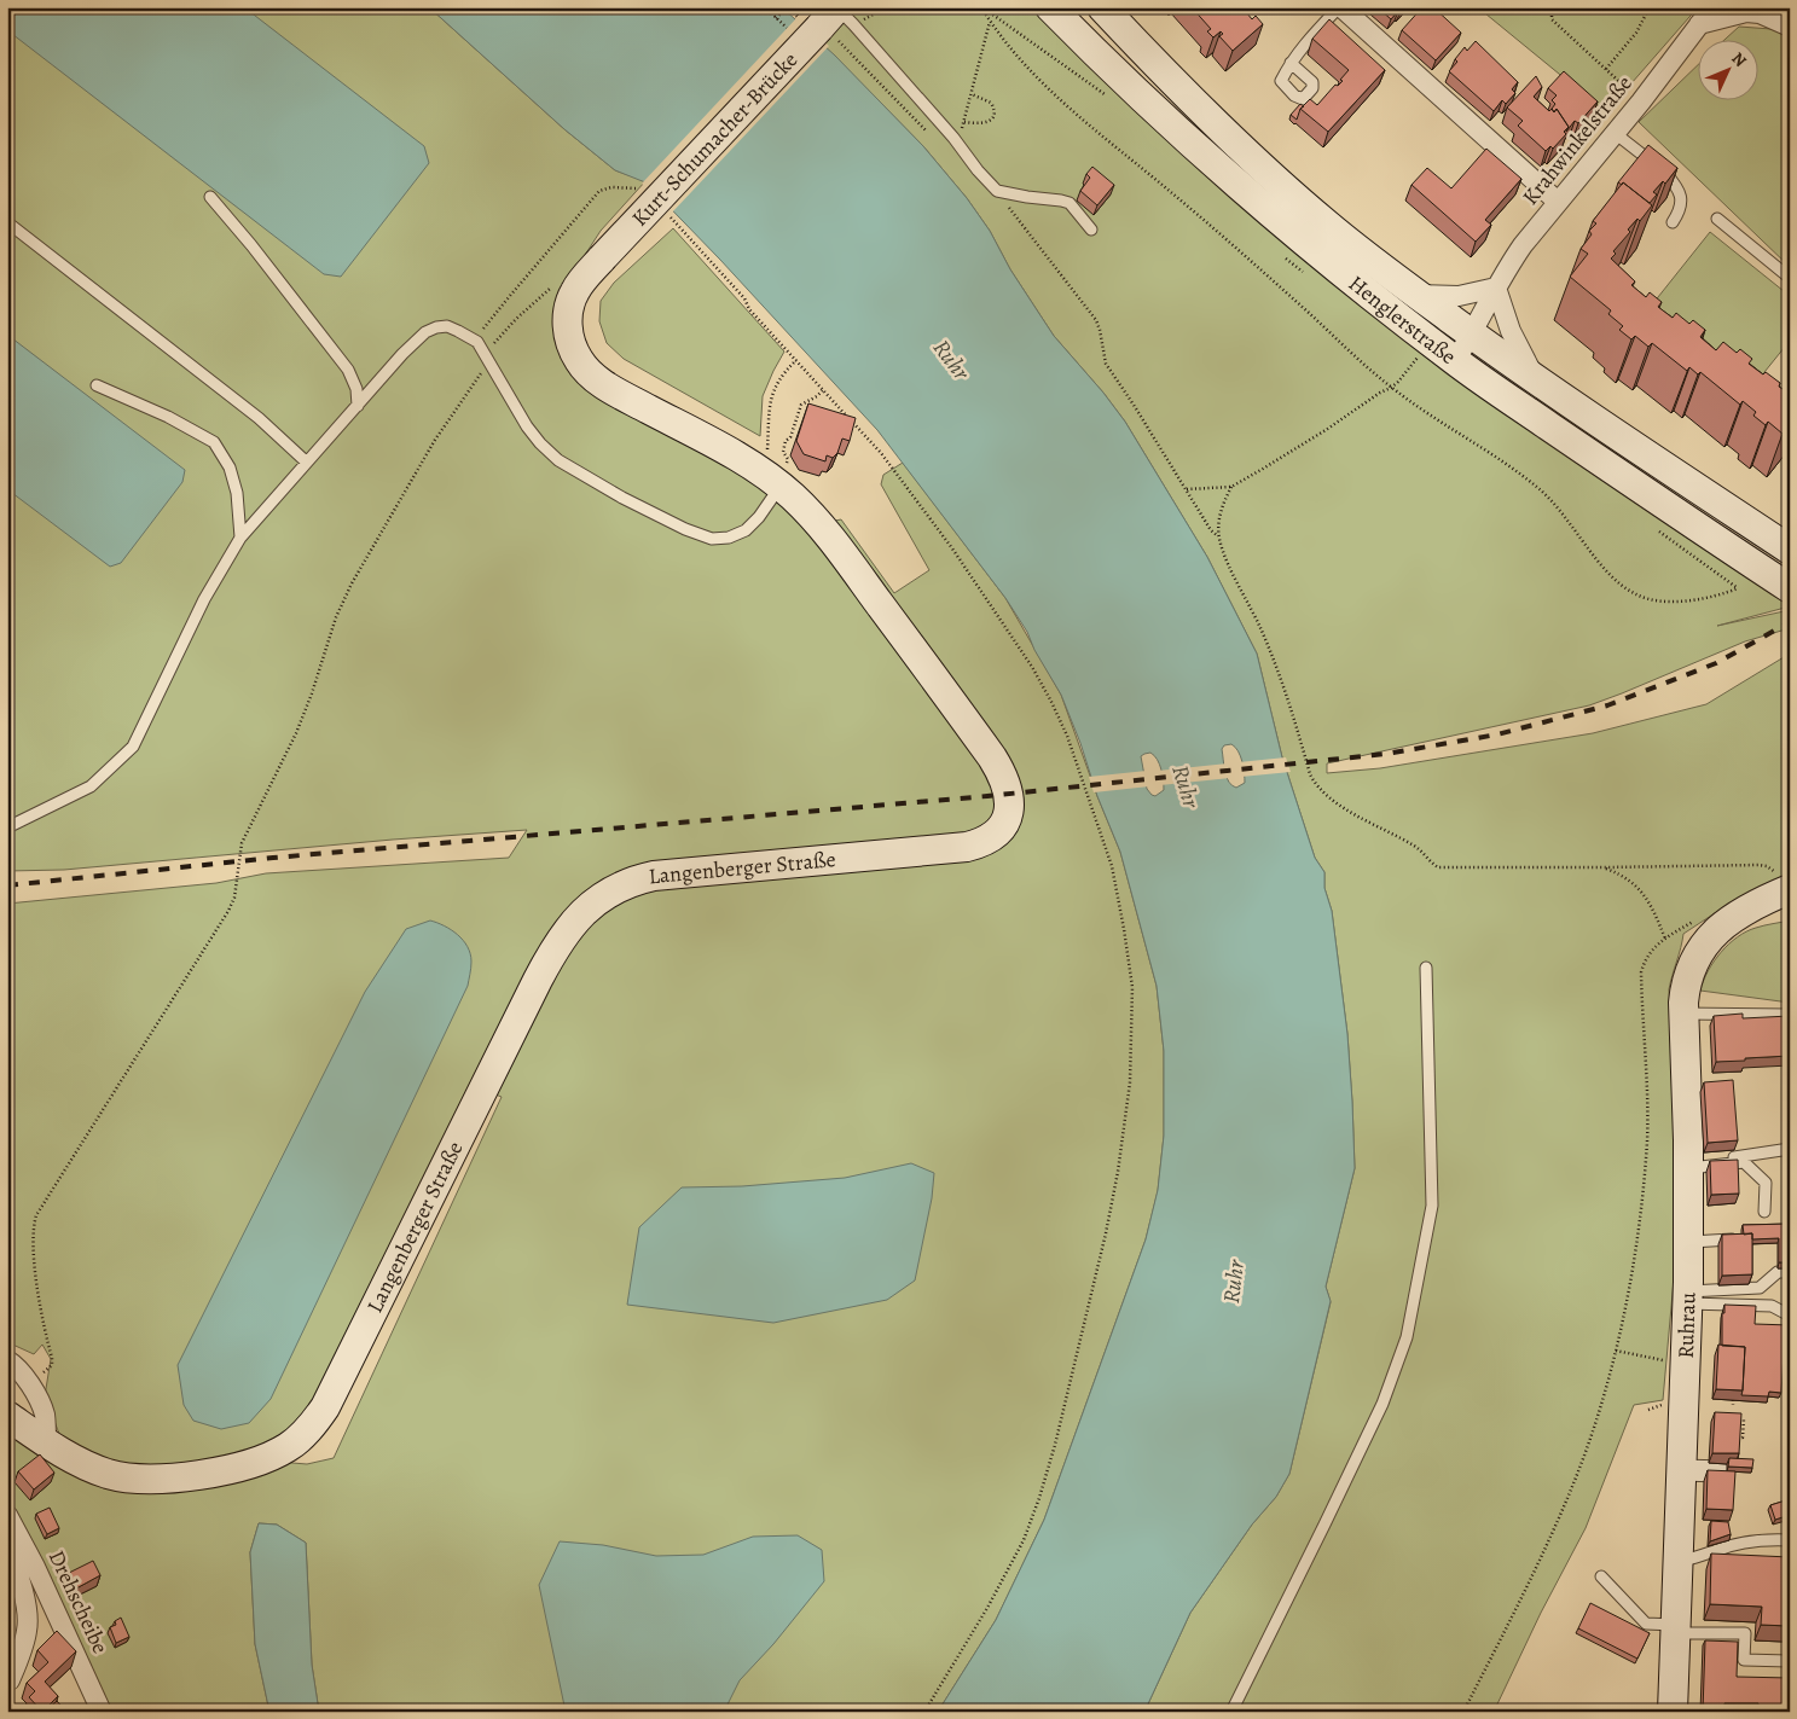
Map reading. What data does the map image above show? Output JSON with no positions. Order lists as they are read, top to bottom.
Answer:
{
  "streets": {
    "main road": [
      "Kurt-Schumacher-Brücke",
      "Henglerstraße",
      "Langenberger Straße",
      "Ruhrau"
    ],
    "street": ["Krahwinkelstraße", "Drehscheibe"]
  },
  "crossings": [
    ["Kurt-Schumacher-Brücke", "Langenberger Straße"],
    ["Krahwinkelstraße", "Henglerstraße"]
  ],
  "water": ["Ruhr"],
  "north": "top right"
}
